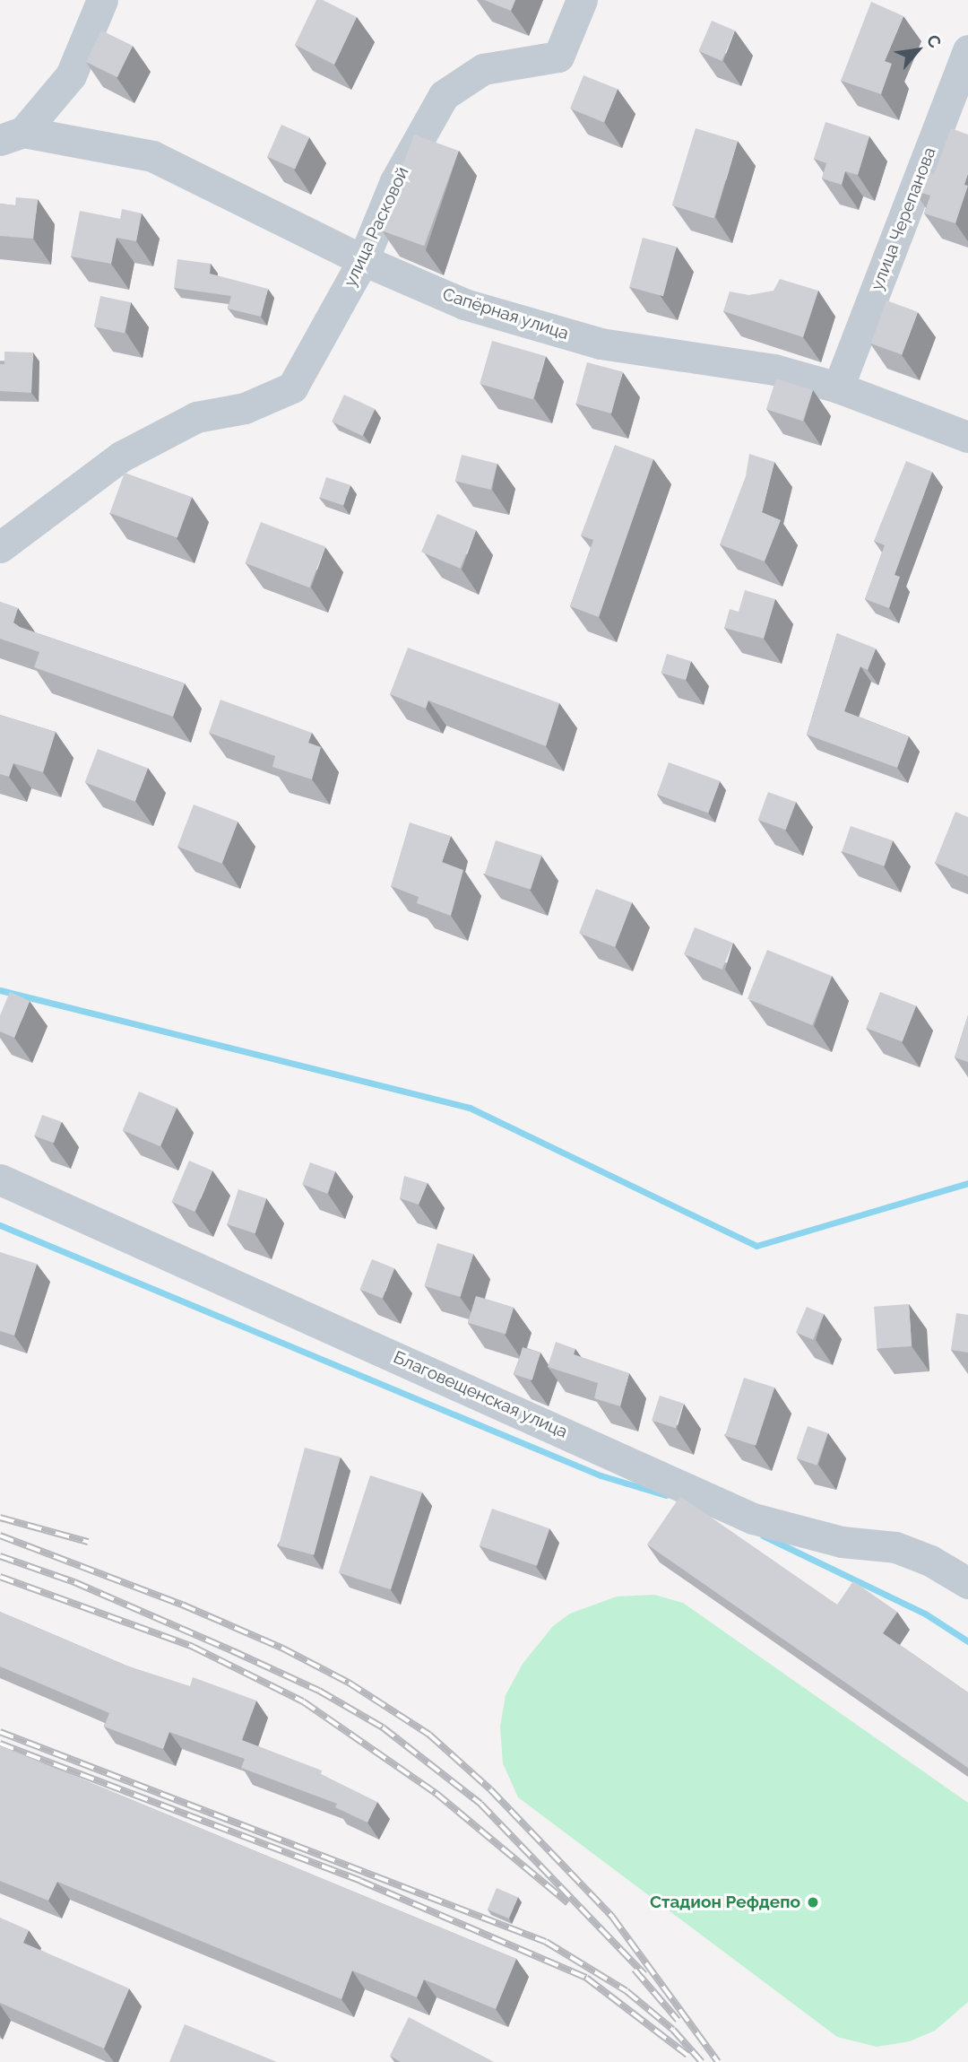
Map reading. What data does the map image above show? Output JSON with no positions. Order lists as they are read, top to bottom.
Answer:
{
  "streets": {
    "street": [
      "улица Черепанова",
      "улица Расковой",
      "Сапёрная улица",
      "Благовещенская улица"
    ]
  },
  "crossings": [
    ["улица Черепанова", "Сапёрная улица"],
    ["улица Расковой", "Сапёрная улица"]
  ],
  "places": ["Стадион Рефдепо"],
  "north": "top right"
}
